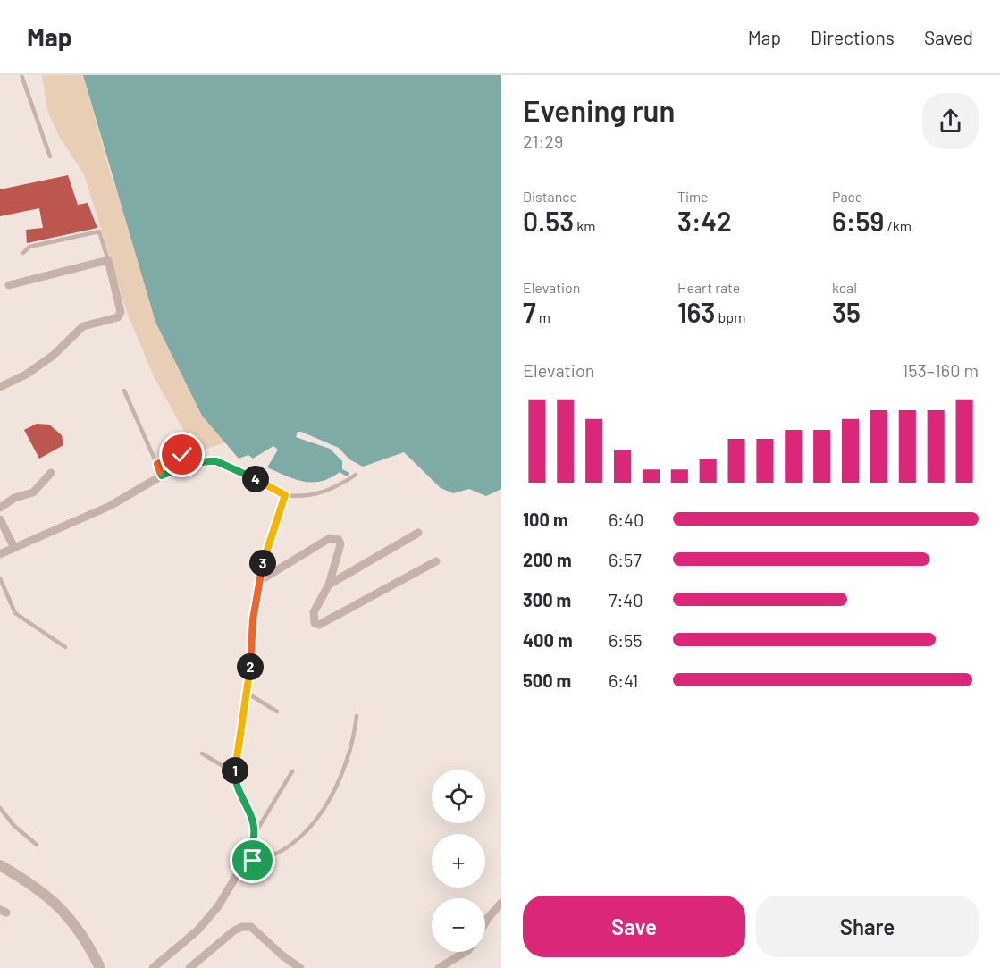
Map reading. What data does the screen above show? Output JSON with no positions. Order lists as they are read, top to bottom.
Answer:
{
  "page": {
    "header": "Map",
    "nav": ["Map", "Directions", "Saved"],
    "heading": ["Evening run", "21:29"],
    "stats": [
      ["Distance", "0.53 km"],
      ["Time", "3:42"],
      ["Pace", "6:59 /km"],
      ["Elevation", "7 m"],
      ["Heart rate", "163 bpm"],
      ["kcal", "35"]
    ],
    "chart": ["Elevation", "153–160 m"],
    "pins": [
      "4",
      "3",
      "2",
      "1"
    ],
    "list": [
      {
        "name": "100 m",
        "note": "6:40"
      },
      {
        "name": "200 m",
        "note": "6:57"
      },
      {
        "name": "300 m",
        "note": "7:40"
      },
      {
        "name": "400 m",
        "note": "6:55"
      },
      {
        "name": "500 m",
        "note": "6:41"
      }
    ],
    "map_buttons": ["+", "−"],
    "buttons": ["Save", "Share"]
  }
}
